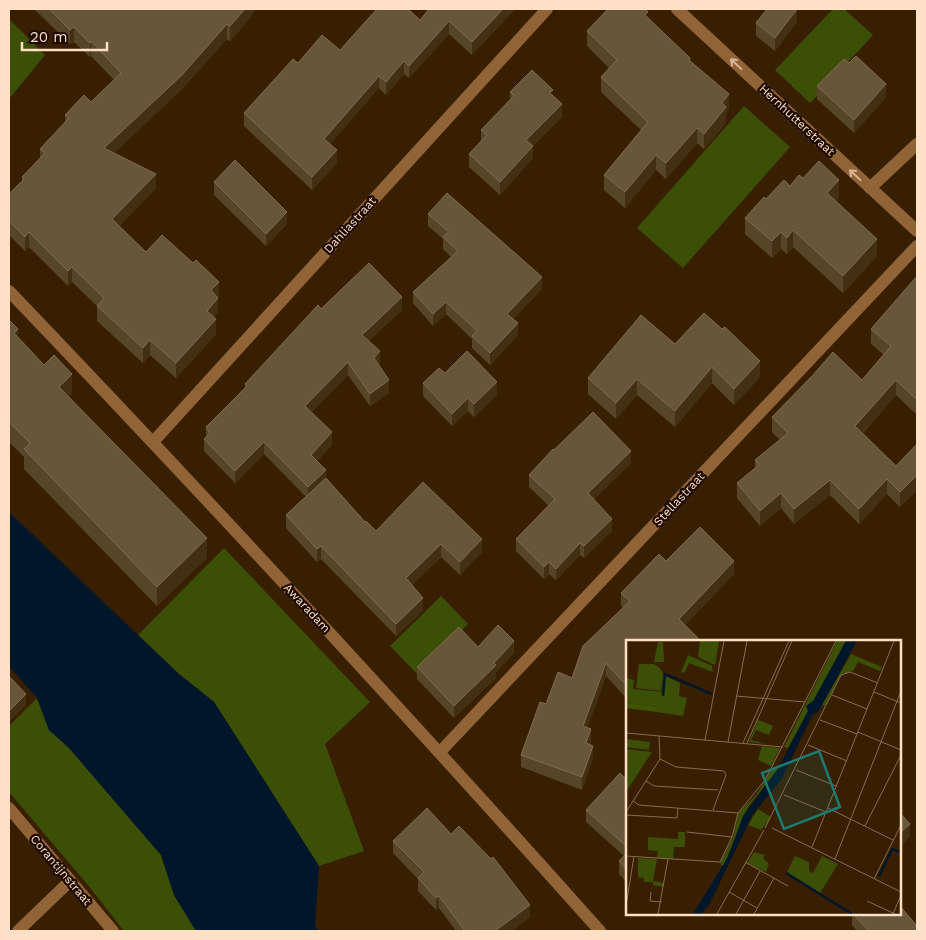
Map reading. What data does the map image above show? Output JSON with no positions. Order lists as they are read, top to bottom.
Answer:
{
  "streets": {
    "street": [
      "Hernhutterstraat",
      "Dahliastraat",
      "Stellastraat",
      "Awaradam",
      "Corantijnstraat"
    ]
  },
  "crossings": [
    ["Dahliastraat", "Awaradam"],
    ["Stellastraat", "Awaradam"]
  ],
  "one_way": ["Hernhutterstraat"],
  "scale_bar": "20 m"
}
